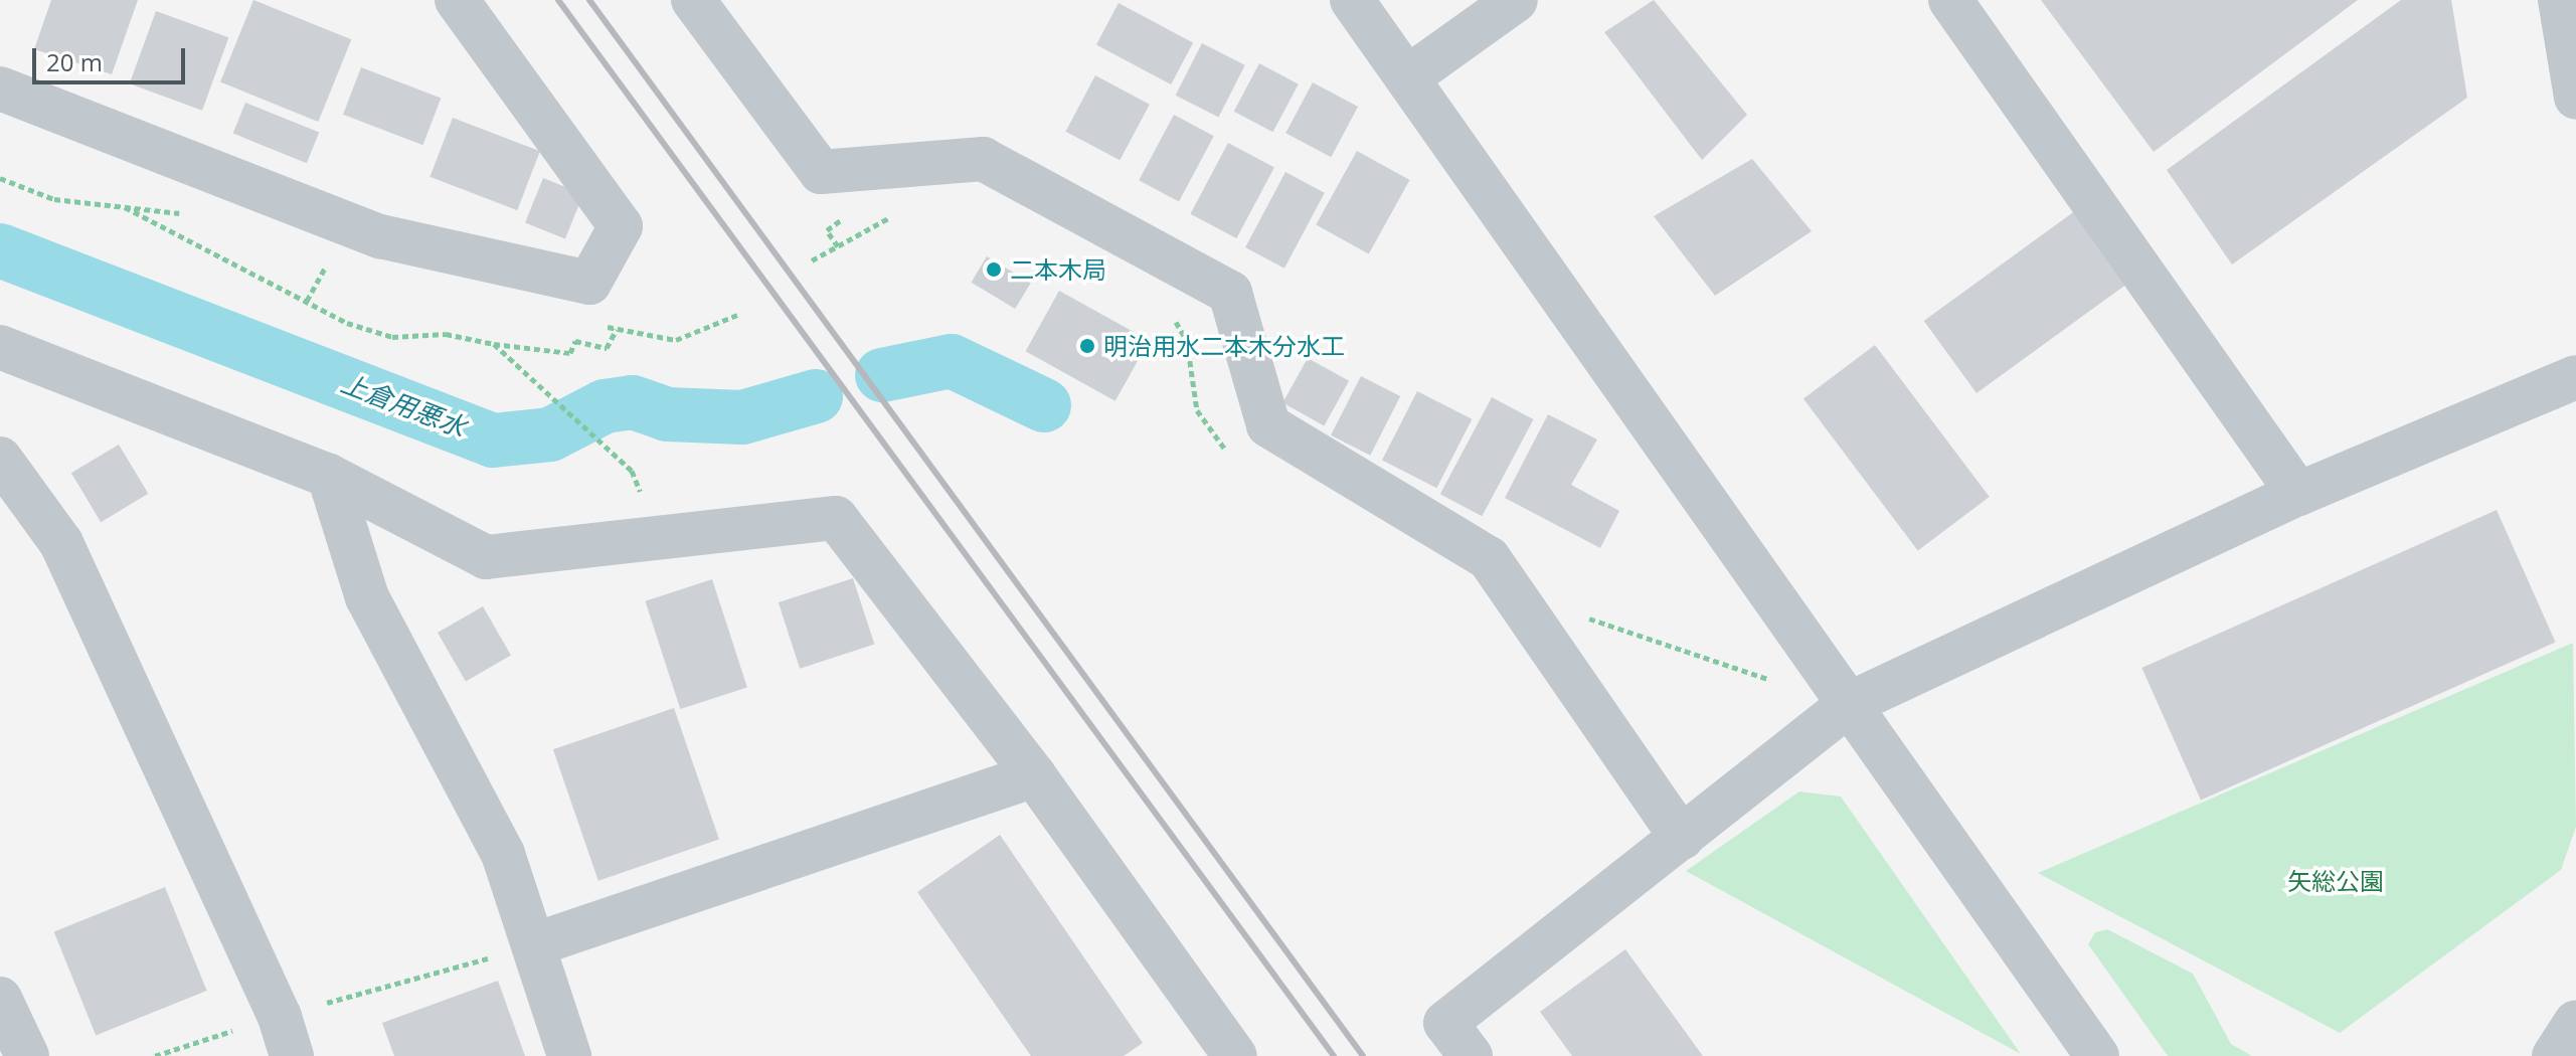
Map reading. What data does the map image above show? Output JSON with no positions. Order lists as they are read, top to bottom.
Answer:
{
  "water": ["上倉用悪水"],
  "parks": ["矢総公園"],
  "places": ["二本木局", "明治用水二本木分水工"],
  "scale_bar": "20 m"
}
